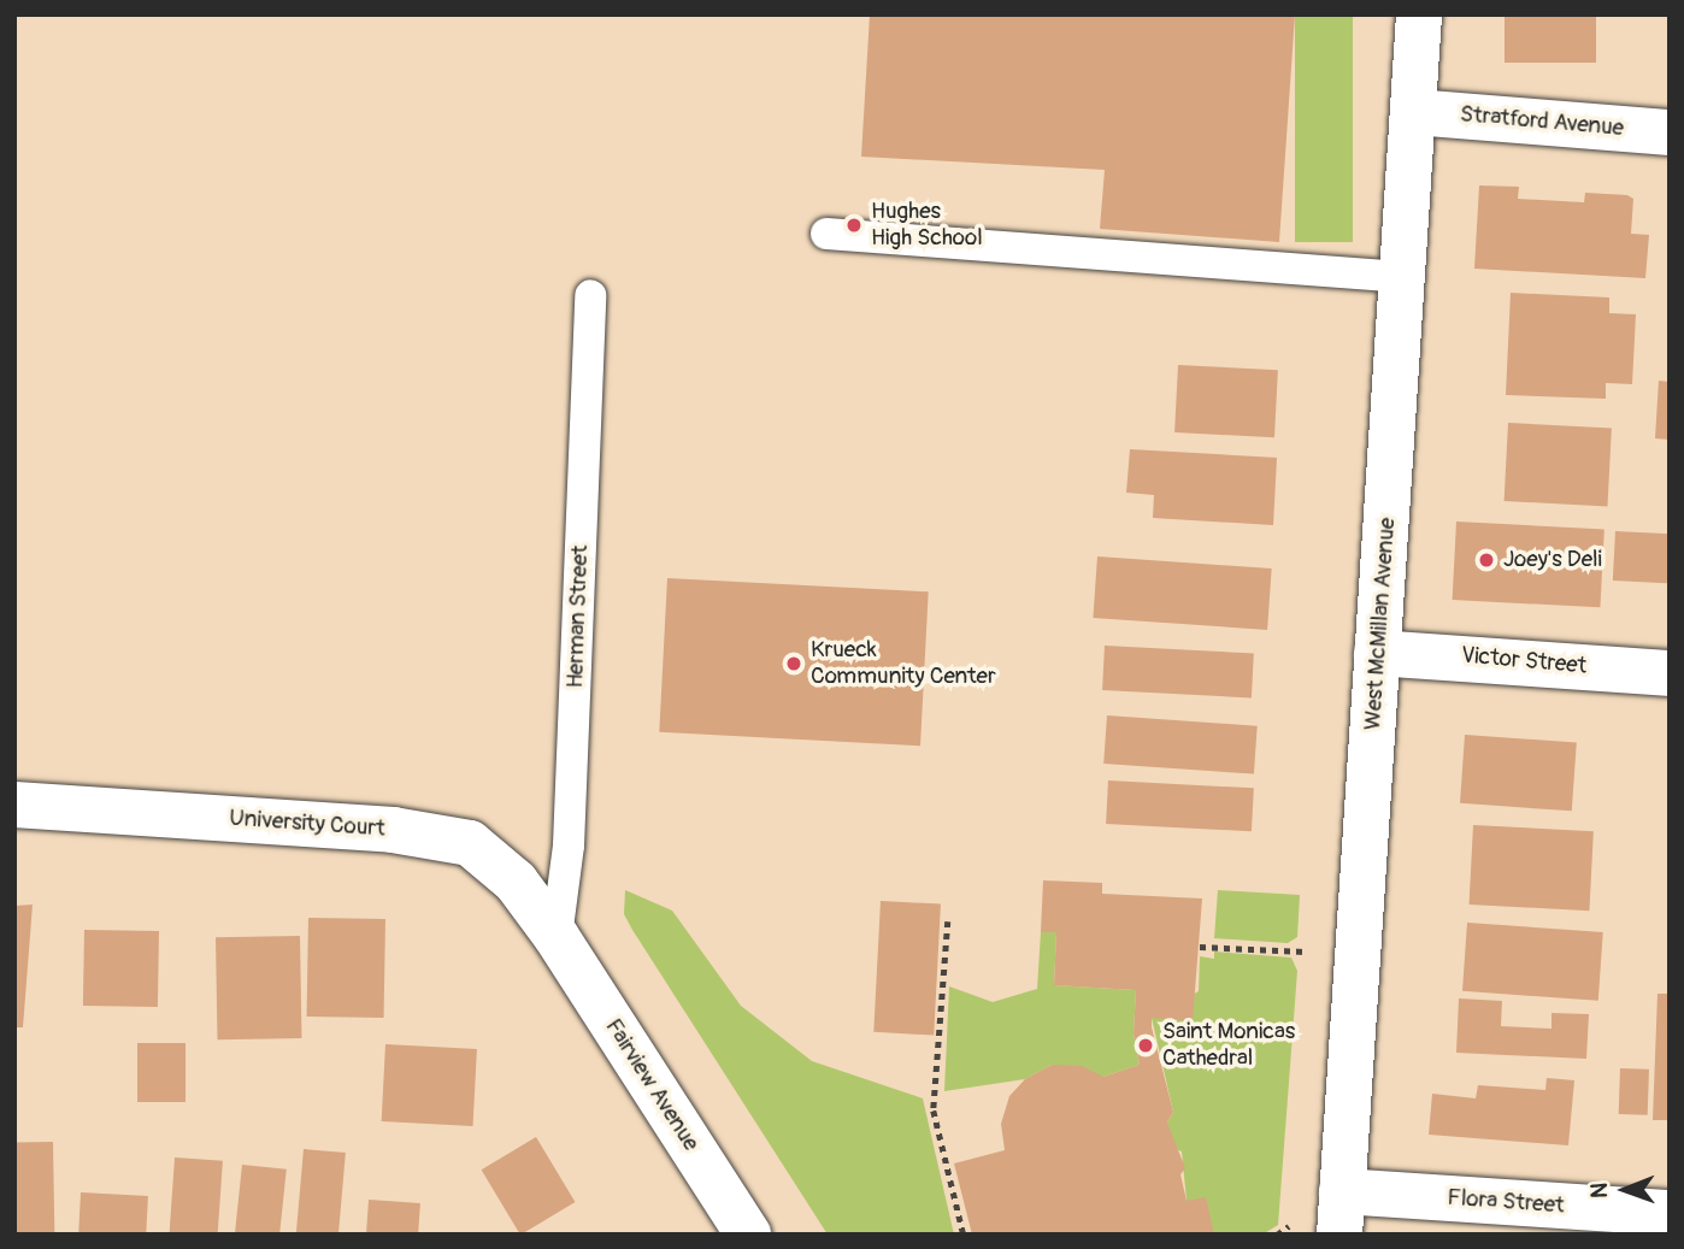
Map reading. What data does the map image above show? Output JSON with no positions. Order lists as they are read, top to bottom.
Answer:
{
  "streets": {
    "street": [
      "Stratford Avenue",
      "West McMillan Avenue",
      "Victor Street",
      "University Court",
      "Fairview Avenue",
      "Flora Street"
    ],
    "lane": ["Herman Street"]
  },
  "crossings": [
    ["Stratford Avenue", "West McMillan Avenue"],
    ["Herman Street", "University Court"],
    ["Herman Street", "Fairview Avenue"],
    ["West McMillan Avenue", "Victor Street"],
    ["West McMillan Avenue", "Flora Street"],
    ["University Court", "Fairview Avenue"]
  ],
  "places": [
    "Hughes High School",
    "Joey's Deli",
    "Krueck Community Center",
    "Saint Monicas Cathedral"
  ],
  "north": "left"
}
